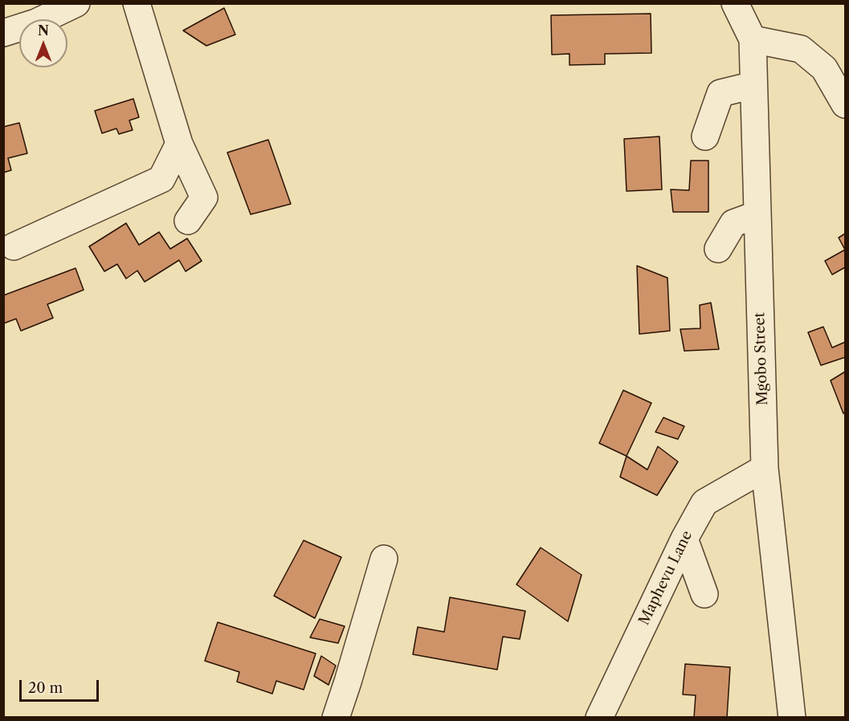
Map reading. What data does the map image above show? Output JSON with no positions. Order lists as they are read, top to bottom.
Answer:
{
  "streets": {
    "street": ["Mgobo Street", "Maphevu Lane"]
  },
  "crossings": [
    ["Mgobo Street", "Maphevu Lane"]
  ],
  "scale_bar": "20 m",
  "north": "top"
}
